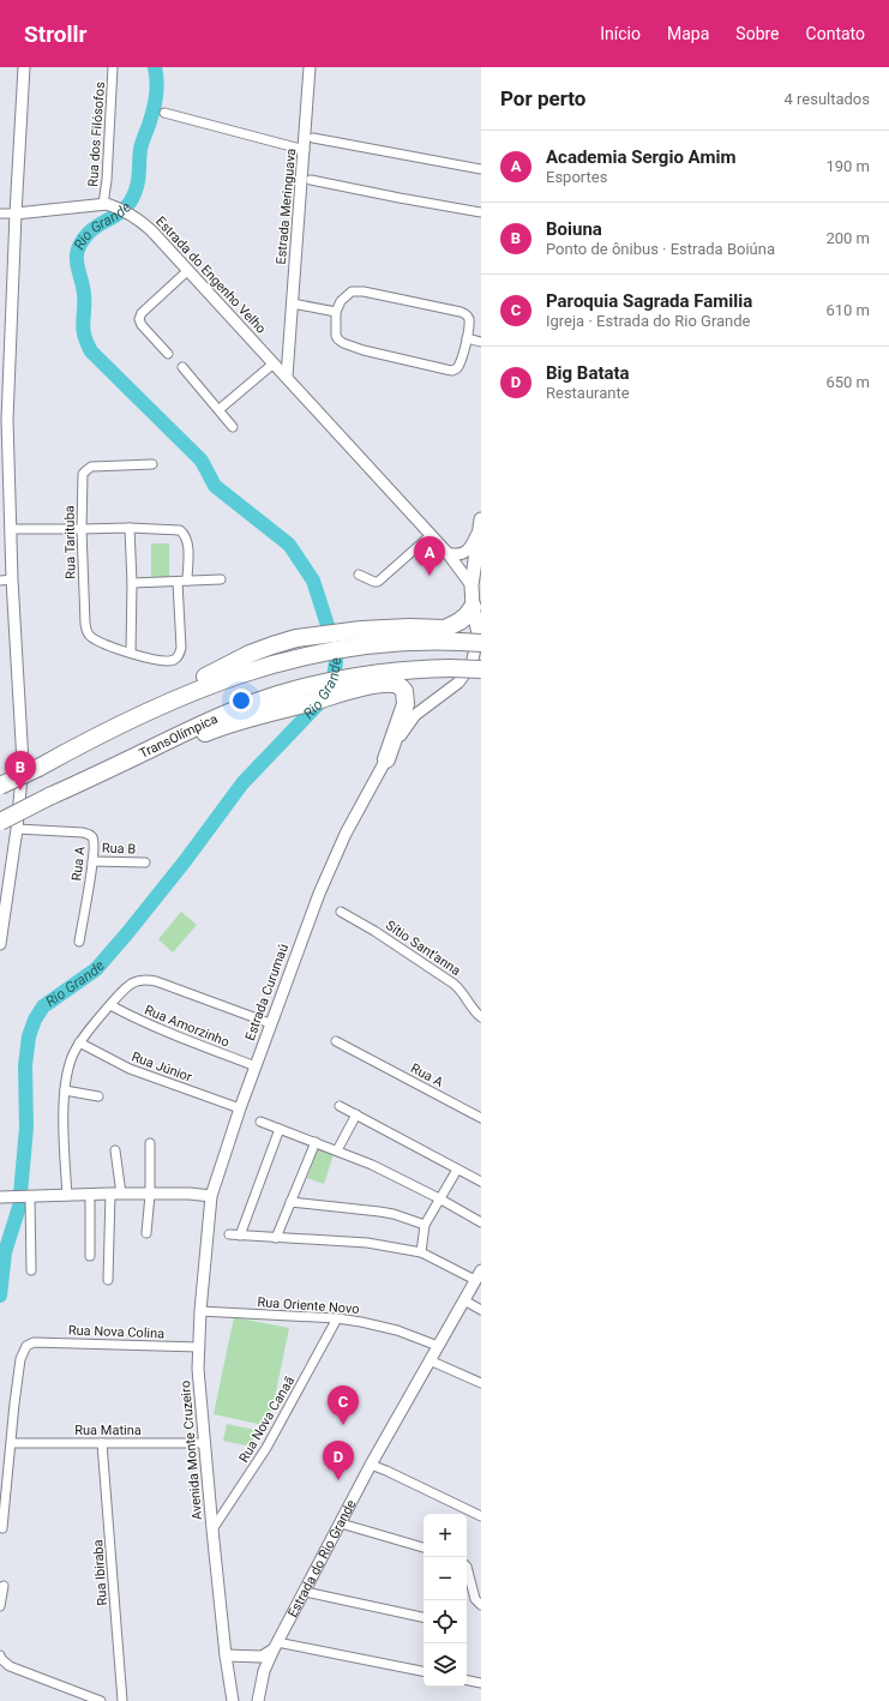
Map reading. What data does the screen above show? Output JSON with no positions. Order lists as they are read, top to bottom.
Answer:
{
  "streets": {
    "highway": ["TransOlímpica"],
    "street": [
      "Rua dos Filósofos",
      "Estrada Meringuava",
      "Estrada do Engenho Velho",
      "Rua Tarituba",
      "Rua B",
      "Rua A",
      "Sítio Sant'anna",
      "Estrada Curumaú",
      "Rua Amorzinho",
      "Rua Júnior",
      "Rua Oriente Novo",
      "Rua Nova Colina",
      "Rua Nova Canaã",
      "Rua Matina",
      "Avenida Monte Cruzeiro",
      "Estrada do Rio Grande",
      "Rua Ibiraba"
    ]
  },
  "crossings": [
    ["Rua dos Filósofos", "Estrada do Engenho Velho"],
    ["Estrada Meringuava", "Estrada do Engenho Velho"],
    ["Rua B", "Rua A"],
    ["Estrada Curumaú", "Rua Amorzinho"],
    ["Estrada Curumaú", "Rua Júnior"],
    ["Estrada Curumaú", "Avenida Monte Cruzeiro"],
    ["Rua Oriente Novo", "Rua Nova Canaã"],
    ["Rua Oriente Novo", "Avenida Monte Cruzeiro"],
    ["Rua Oriente Novo", "Estrada do Rio Grande"],
    ["Rua Nova Colina", "Rua Matina"],
    ["Rua Nova Colina", "Avenida Monte Cruzeiro"],
    ["Rua Nova Canaã", "Avenida Monte Cruzeiro"],
    ["Rua Matina", "Avenida Monte Cruzeiro"],
    ["Rua Matina", "Rua Ibiraba"]
  ],
  "water": ["Rio Grande"],
  "page": {
    "header": "Strollr",
    "nav": [
      "Início",
      "Mapa",
      "Sobre",
      "Contato"
    ],
    "heading": ["Por perto", "4 resultados"],
    "list": [
      {
        "mark": "A",
        "name": "Academia Sergio Amim",
        "note": "Esportes",
        "value": "190 m"
      },
      {
        "mark": "B",
        "name": "Boiuna",
        "note": "Ponto de ônibus · Estrada Boiúna",
        "value": "200 m"
      },
      {
        "mark": "C",
        "name": "Paroquia Sagrada Familia",
        "note": "Igreja · Estrada do Rio Grande",
        "value": "610 m"
      },
      {
        "mark": "D",
        "name": "Big Batata",
        "note": "Restaurante",
        "value": "650 m"
      }
    ],
    "pins": [
      "A",
      "B",
      "C",
      "D"
    ],
    "map_buttons": ["+", "−"]
  }
}
